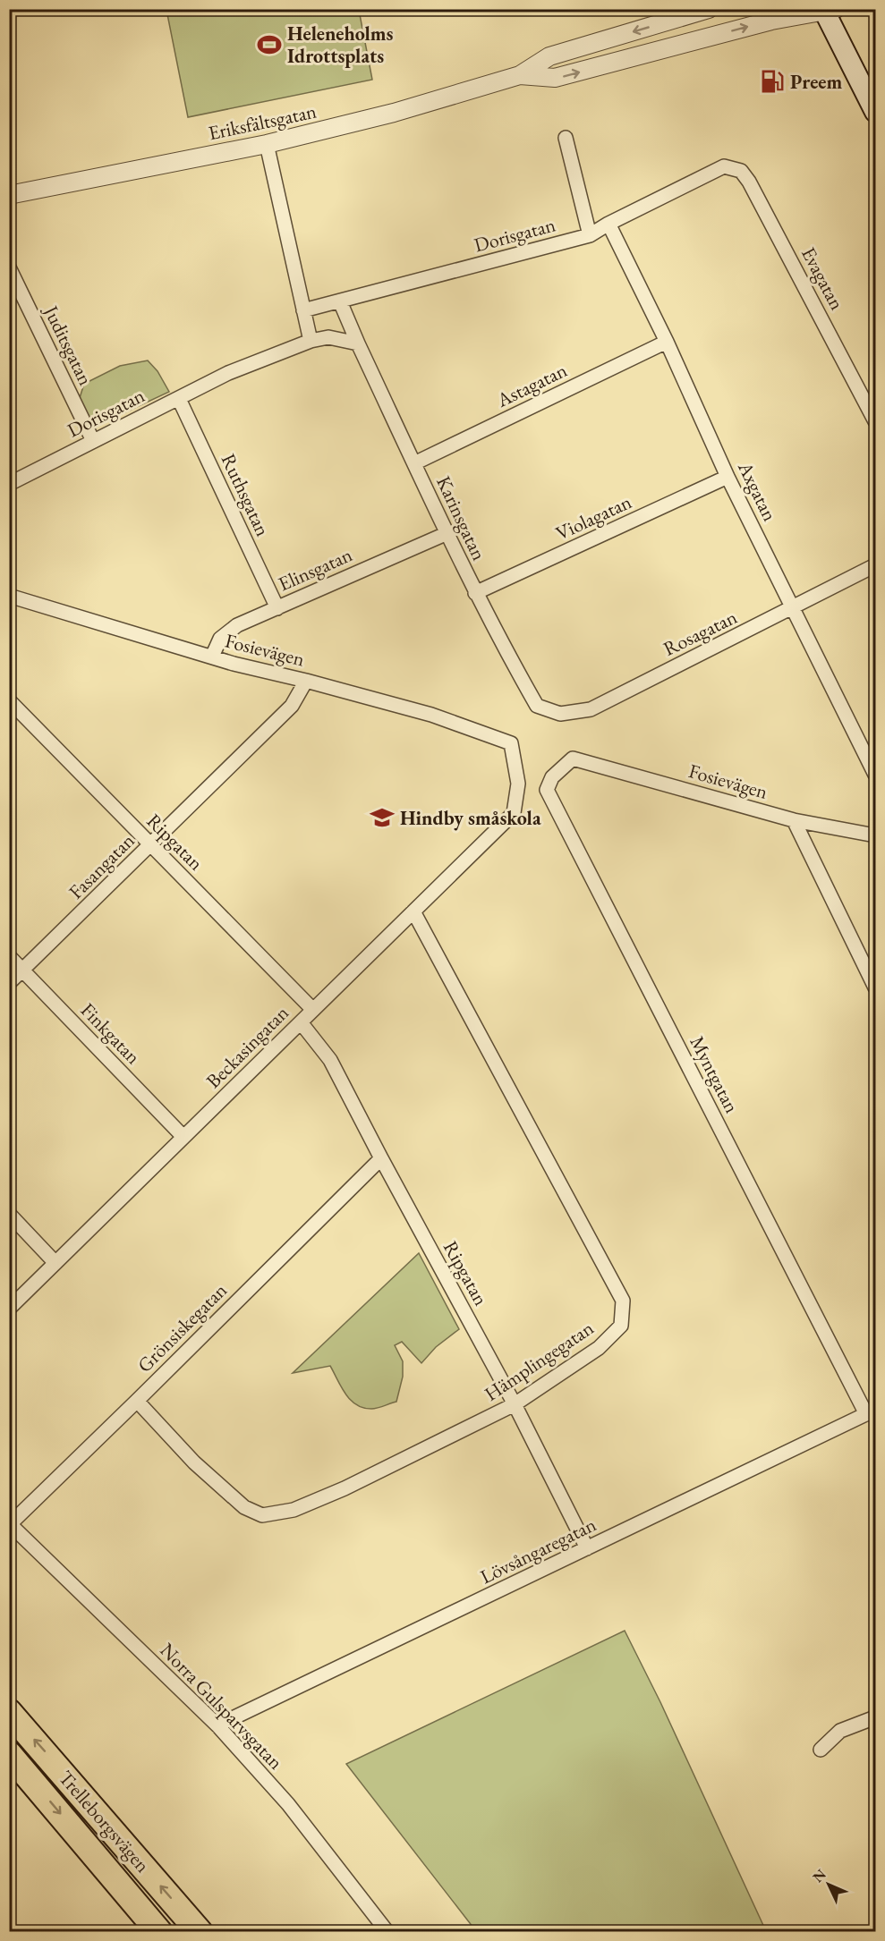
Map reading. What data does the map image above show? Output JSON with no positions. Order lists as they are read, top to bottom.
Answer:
{
  "streets": {
    "highway": ["Trelleborgsvägen"],
    "street": [
      "Eriksfältsgatan",
      "Dorisgatan",
      "Evagatan",
      "Juditsgatan",
      "Astagatan",
      "Axgatan",
      "Ruthsgatan",
      "Violagatan",
      "Karinsgatan",
      "Elinsgatan",
      "Rosagatan",
      "Fosievägen",
      "Ripgatan",
      "Fasangatan",
      "Finkgatan",
      "Beckasingatan",
      "Myntgatan",
      "Grönsiskegatan",
      "Hämplingegatan",
      "Lövsångaregatan",
      "Norra Gulsparvsgatan"
    ]
  },
  "crossings": [
    ["Dorisgatan", "Evagatan"],
    ["Dorisgatan", "Juditsgatan"],
    ["Dorisgatan", "Axgatan"],
    ["Dorisgatan", "Ruthsgatan"],
    ["Dorisgatan", "Karinsgatan"],
    ["Astagatan", "Axgatan"],
    ["Astagatan", "Karinsgatan"],
    ["Axgatan", "Violagatan"],
    ["Axgatan", "Rosagatan"],
    ["Ruthsgatan", "Elinsgatan"],
    ["Violagatan", "Karinsgatan"],
    ["Karinsgatan", "Elinsgatan"],
    ["Karinsgatan", "Rosagatan"],
    ["Elinsgatan", "Fosievägen"],
    ["Fosievägen", "Fasangatan"],
    ["Fosievägen", "Beckasingatan"],
    ["Fosievägen", "Myntgatan"],
    ["Ripgatan", "Fasangatan"],
    ["Ripgatan", "Beckasingatan"],
    ["Ripgatan", "Grönsiskegatan"],
    ["Ripgatan", "Hämplingegatan"],
    ["Ripgatan", "Lövsångaregatan"],
    ["Fasangatan", "Finkgatan"],
    ["Finkgatan", "Beckasingatan"],
    ["Beckasingatan", "Hämplingegatan"],
    ["Myntgatan", "Lövsångaregatan"],
    ["Grönsiskegatan", "Hämplingegatan"],
    ["Grönsiskegatan", "Norra Gulsparvsgatan"],
    ["Lövsångaregatan", "Norra Gulsparvsgatan"]
  ],
  "places": {
    "sports": ["Heleneholms Idrottsplats"],
    "fuel station": ["Preem"],
    "school or university": ["Hindby småskola"]
  },
  "north": "top left"
}
